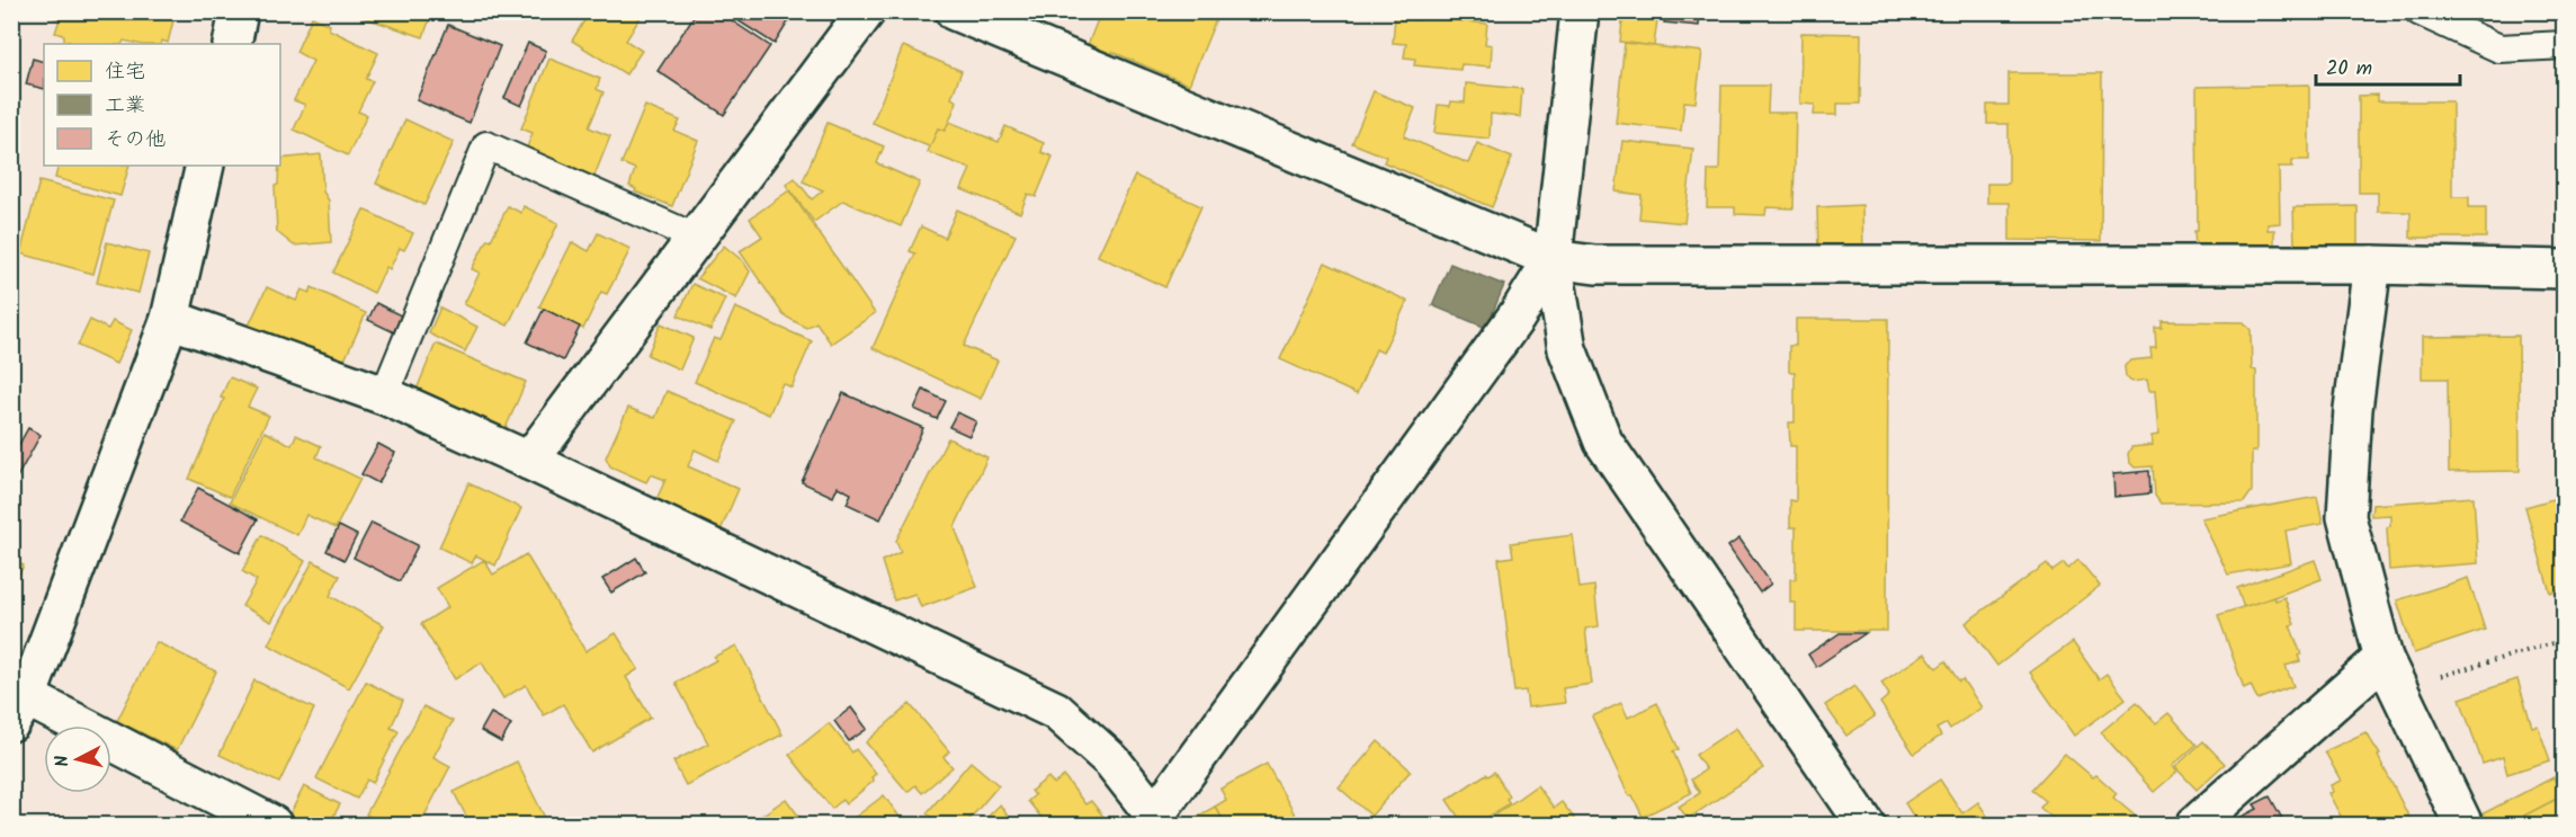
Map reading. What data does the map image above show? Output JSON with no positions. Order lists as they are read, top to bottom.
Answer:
{
  "legend": ["住宅", "工業", "その他"],
  "scale_bar": "20 m",
  "north": "left"
}
